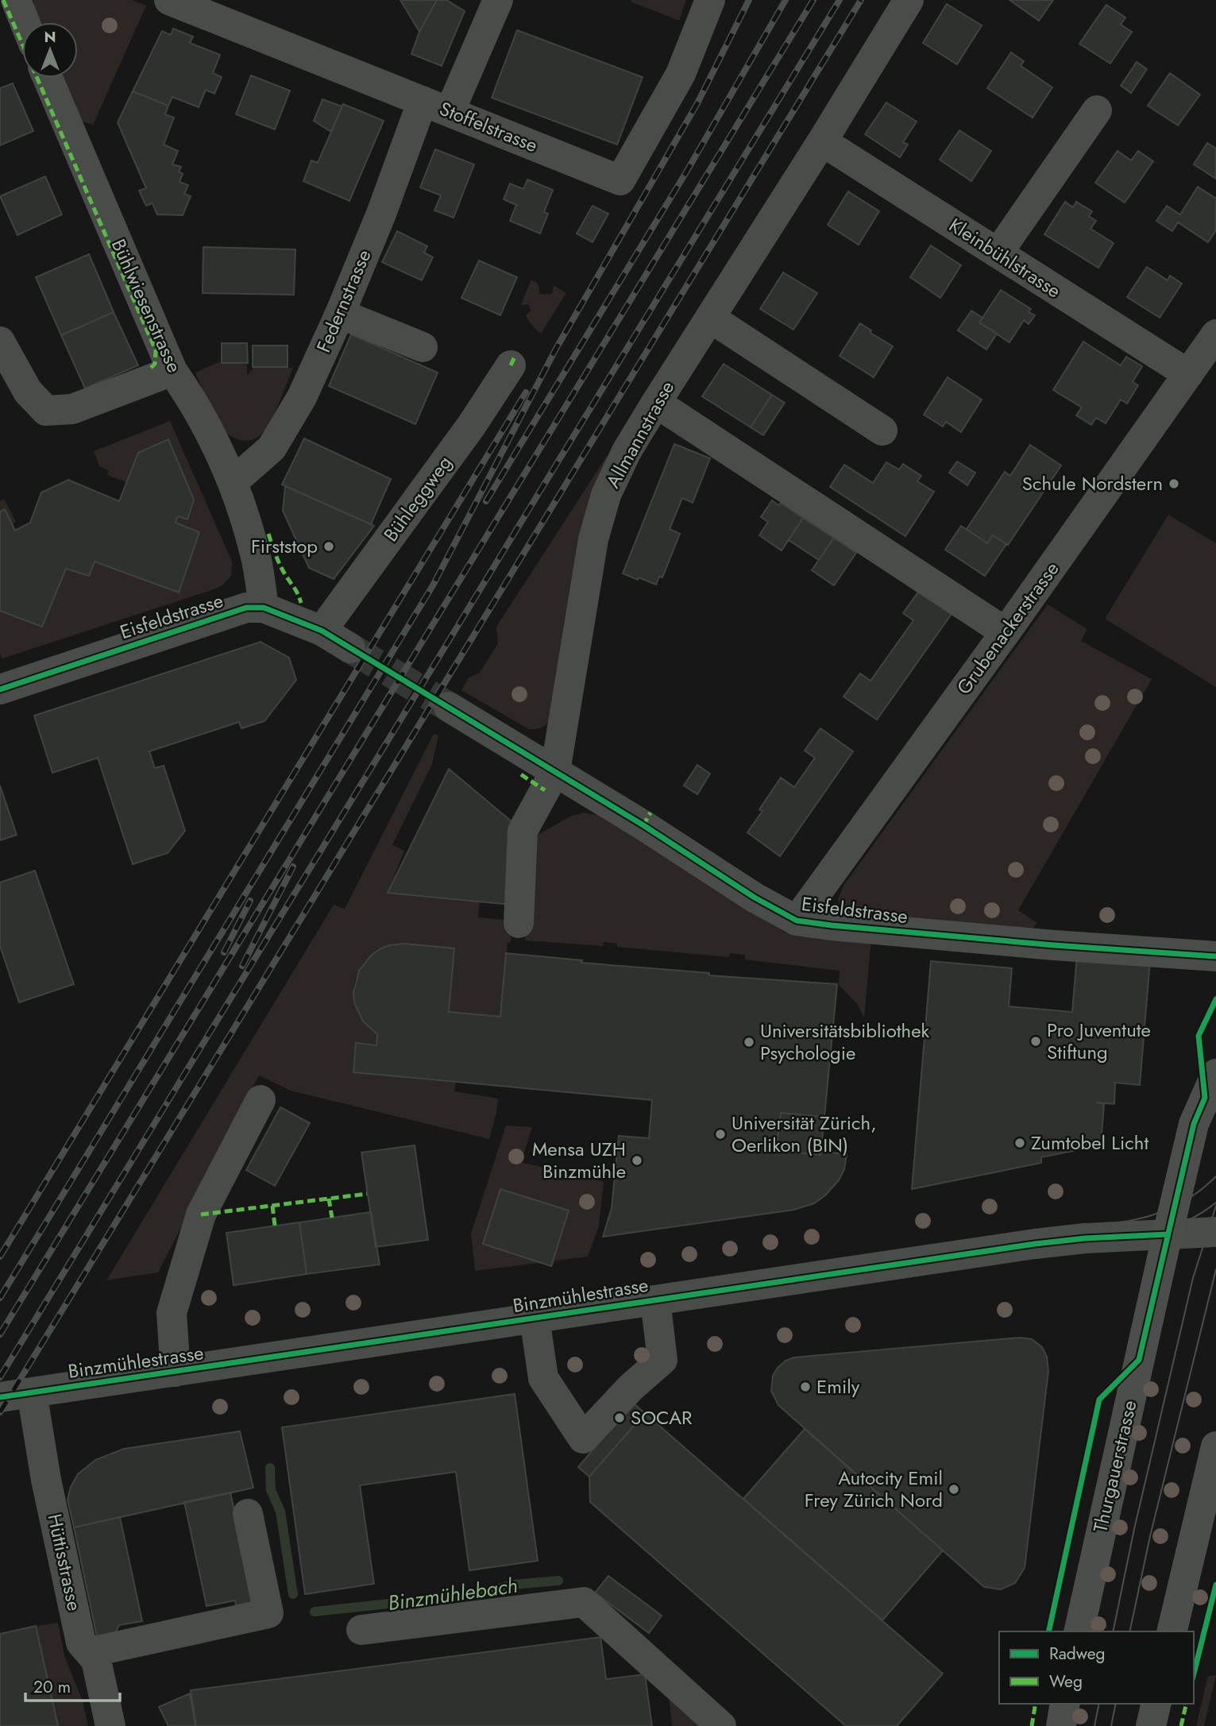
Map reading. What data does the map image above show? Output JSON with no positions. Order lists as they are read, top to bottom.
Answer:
{
  "streets": {
    "main road": ["Thurgauerstrasse"],
    "street": [
      "Stoffelstrasse",
      "Kleinbühlstrasse",
      "Federnstrasse",
      "Bühlwiesenstrasse",
      "Allmannstrasse",
      "Bühleggweg",
      "Eisfeldstrasse",
      "Grubenackerstrasse",
      "Binzmühlestrasse",
      "Hüttisstrasse"
    ]
  },
  "crossings": [
    ["Stoffelstrasse", "Federnstrasse"],
    ["Kleinbühlstrasse", "Allmannstrasse"],
    ["Kleinbühlstrasse", "Grubenackerstrasse"],
    ["Federnstrasse", "Bühlwiesenstrasse"],
    ["Bühlwiesenstrasse", "Eisfeldstrasse"],
    ["Allmannstrasse", "Eisfeldstrasse"],
    ["Bühleggweg", "Eisfeldstrasse"],
    ["Eisfeldstrasse", "Grubenackerstrasse"],
    ["Binzmühlestrasse", "Thurgauerstrasse"],
    ["Binzmühlestrasse", "Hüttisstrasse"]
  ],
  "water": ["Binzmühlebach"],
  "places": [
    "Schule Nordstern",
    "Firststop",
    "Pro Juventute Stiftung",
    "Universitätsbibliothek Psychologie",
    "Universität Zürich, Oerlikon (BIN)",
    "Zumtobel Licht",
    "Mensa UZH Binzmühle",
    "Emily",
    "SOCAR",
    "Autocity Emil Frey Zürich Nord"
  ],
  "legend": ["Radweg", "Weg"],
  "scale_bar": "20 m",
  "north": "top"
}
